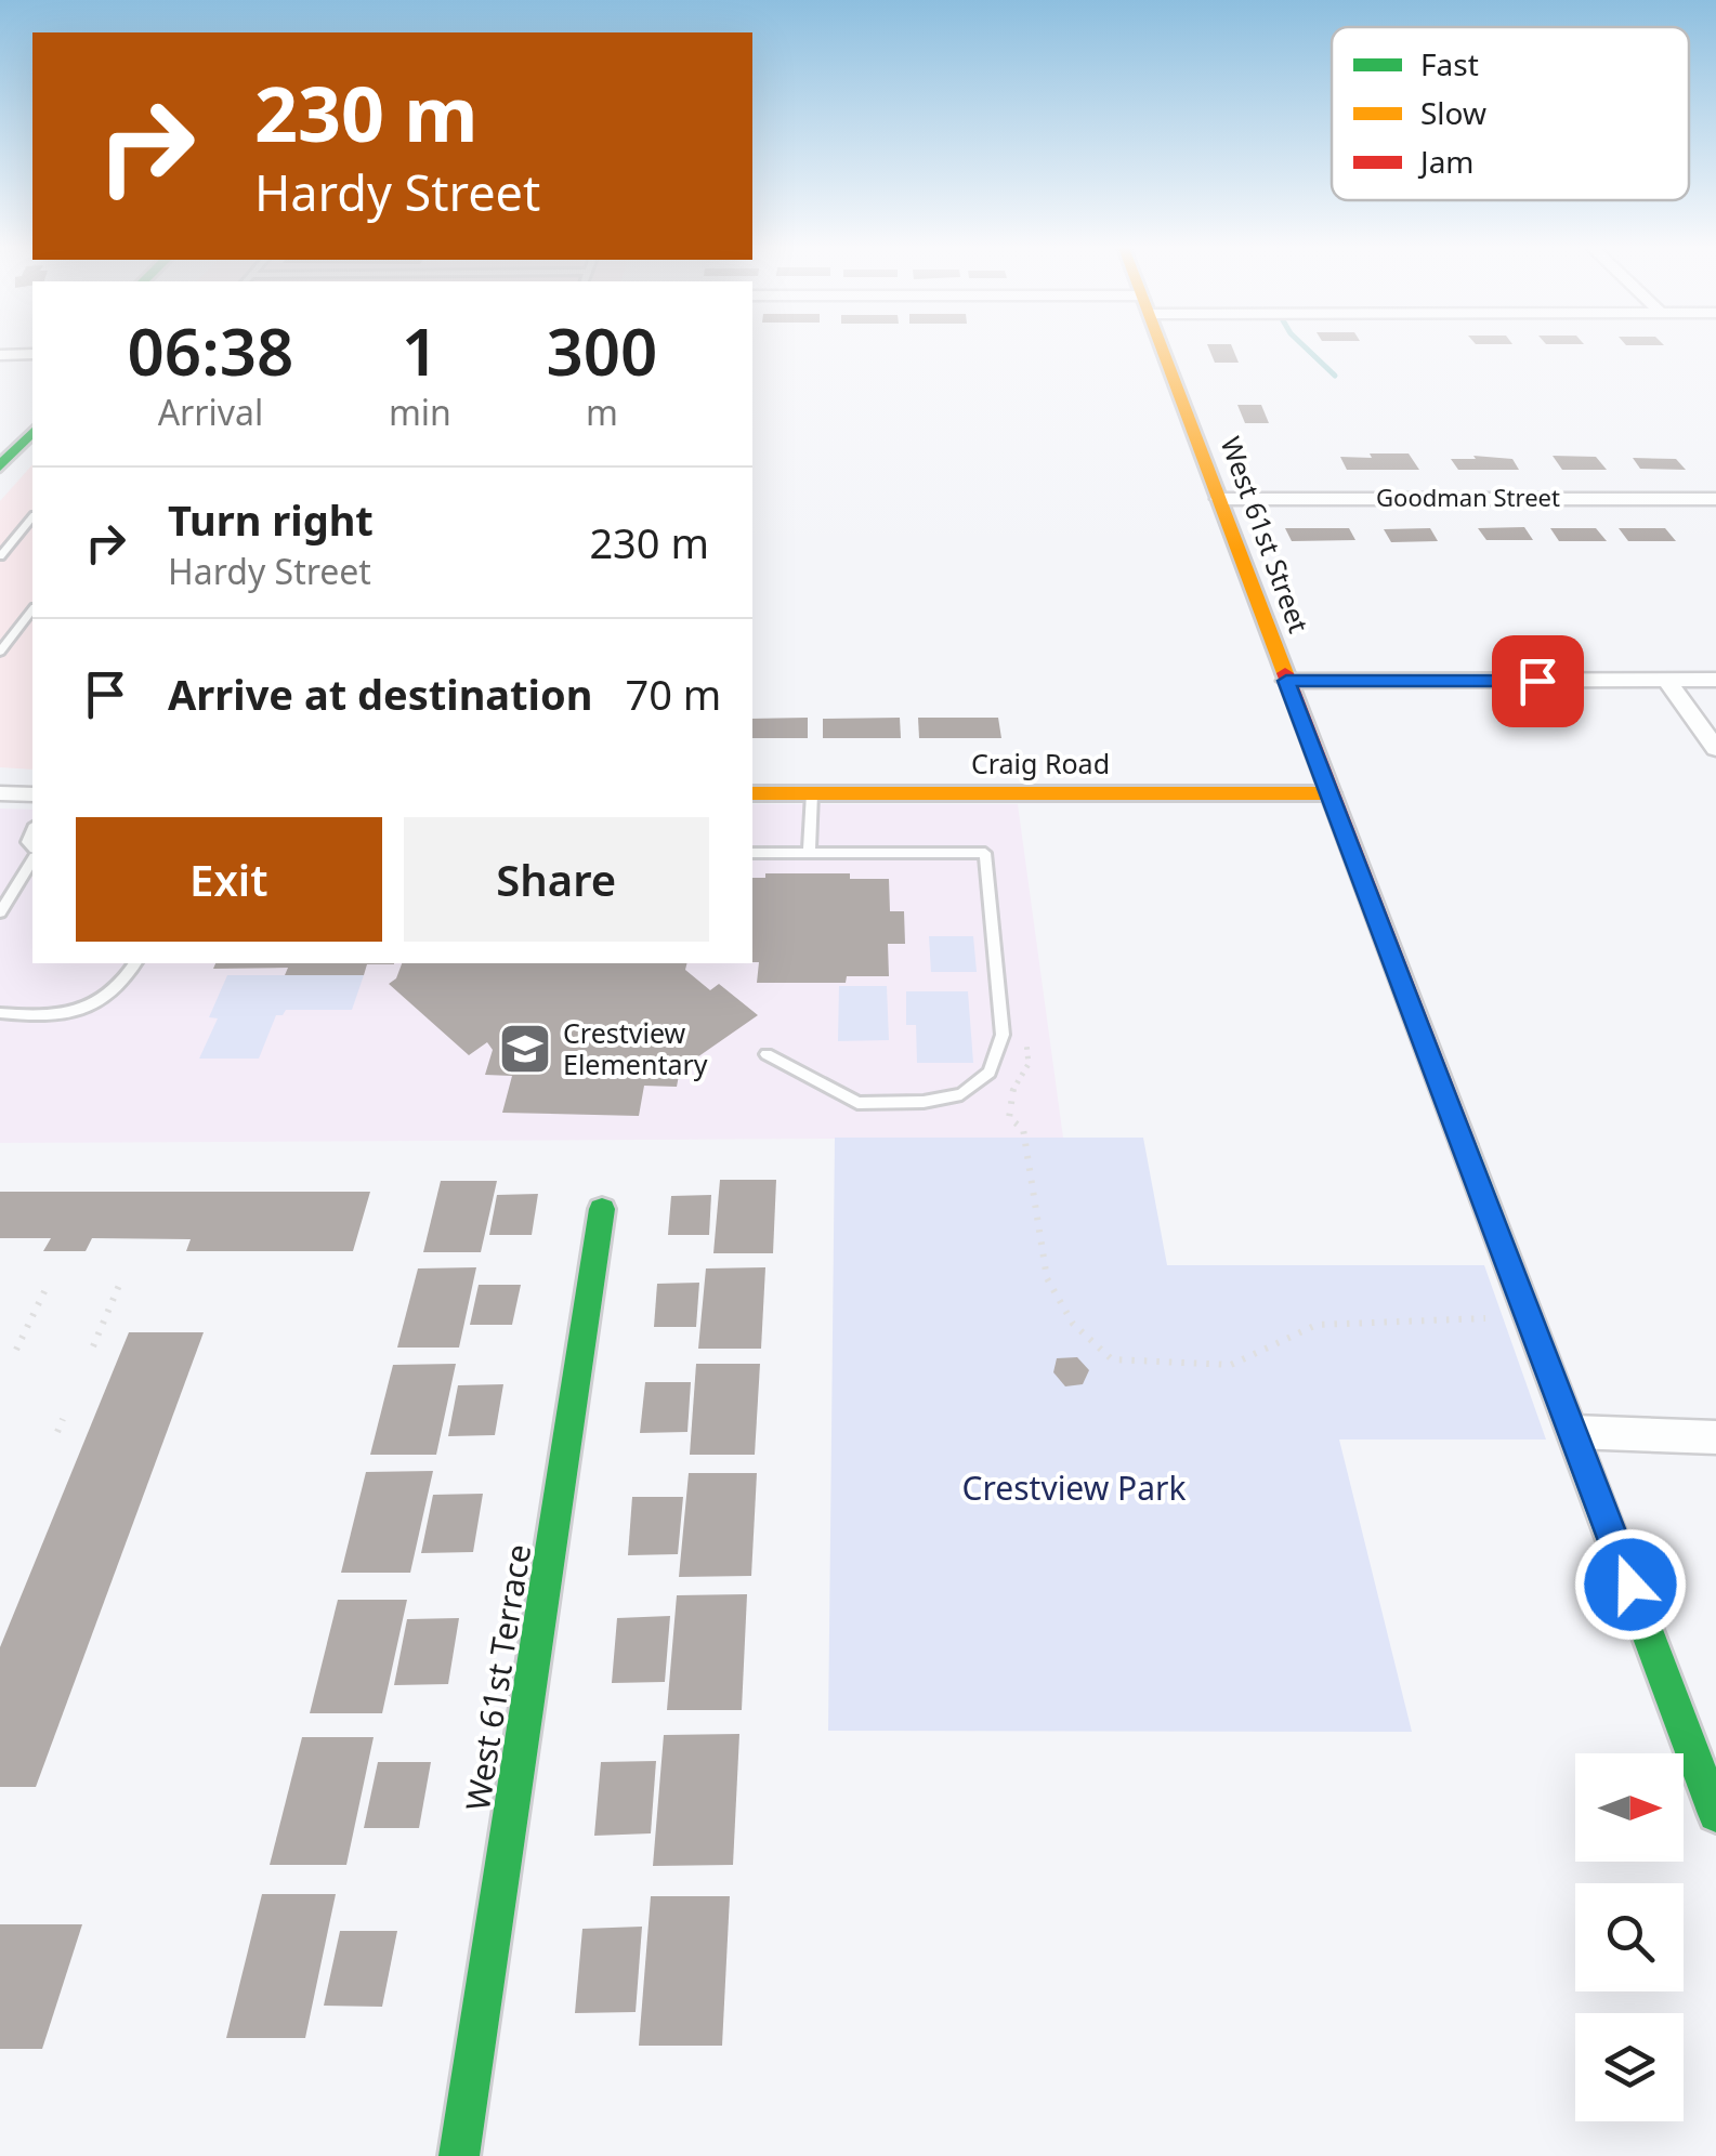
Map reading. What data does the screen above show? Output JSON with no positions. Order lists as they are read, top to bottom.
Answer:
{
  "streets": {
    "main road": ["West 61st Street", "Craig Road", "West 61st Terrace"],
    "street": ["Goodman Street"]
  },
  "crossings": [
    ["Goodman Street", "West 61st Street"],
    ["West 61st Street", "Craig Road"]
  ],
  "parks": ["Crestview Park"],
  "places": {
    "school or university": ["Crestview Elementary"]
  },
  "legend": ["Fast", "Slow", "Jam"],
  "north": "right",
  "page": {
    "turn": ["230 m", "Hardy Street"],
    "eta": [
      "06:38",
      "Arrival",
      "1",
      "min",
      "300",
      "m"
    ],
    "list": [
      {
        "name": "Turn right",
        "note": "Hardy Street",
        "value": "230 m"
      },
      {
        "name": "Arrive at destination",
        "value": "70 m"
      }
    ],
    "buttons": ["Exit", "Share"]
  }
}
